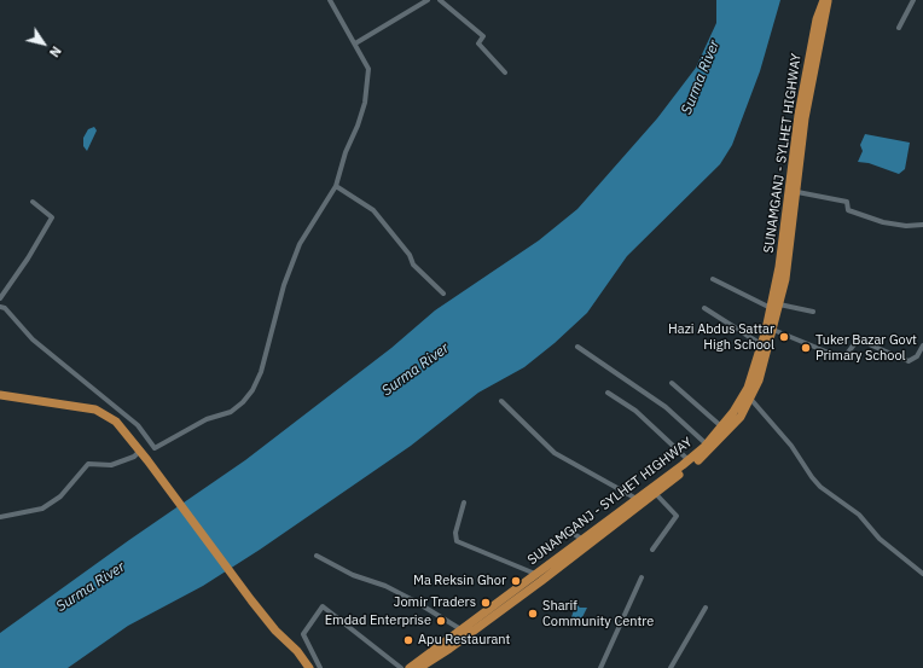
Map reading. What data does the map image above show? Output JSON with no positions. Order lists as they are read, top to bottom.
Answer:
{
  "streets": {
    "main road": ["SUNAMGANJ - SYLHET HIGHWAY"]
  },
  "water": ["Surma River"],
  "places": [
    "Hazi Abdus Sattar High School",
    "Tuker Bazar Govt Primary School",
    "Ma Reksin Ghor",
    "Jomir Traders",
    "Sharif Community Centre",
    "Emdad Enterprise",
    "Apu Restaurant"
  ],
  "north": "bottom right"
}
